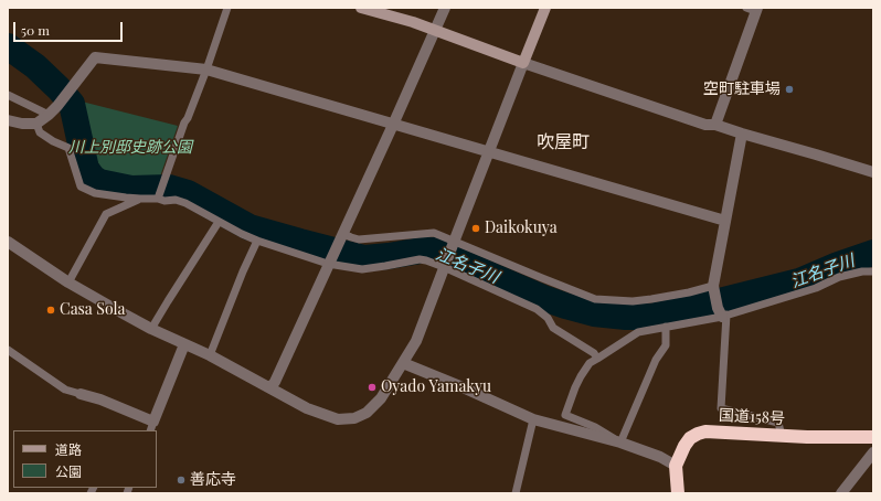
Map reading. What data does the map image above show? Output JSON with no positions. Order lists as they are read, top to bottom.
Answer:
{
  "streets": {
    "highway": ["国道158号"]
  },
  "districts": ["吹屋町"],
  "water": ["江名子川"],
  "parks": ["川上別邸史跡公園"],
  "places": [
    "空町駐車場",
    "Daikokuya",
    "Casa Sola",
    "Oyado Yamakyu",
    "善応寺"
  ],
  "legend": ["道路", "公園"],
  "scale_bar": "50 m"
}
